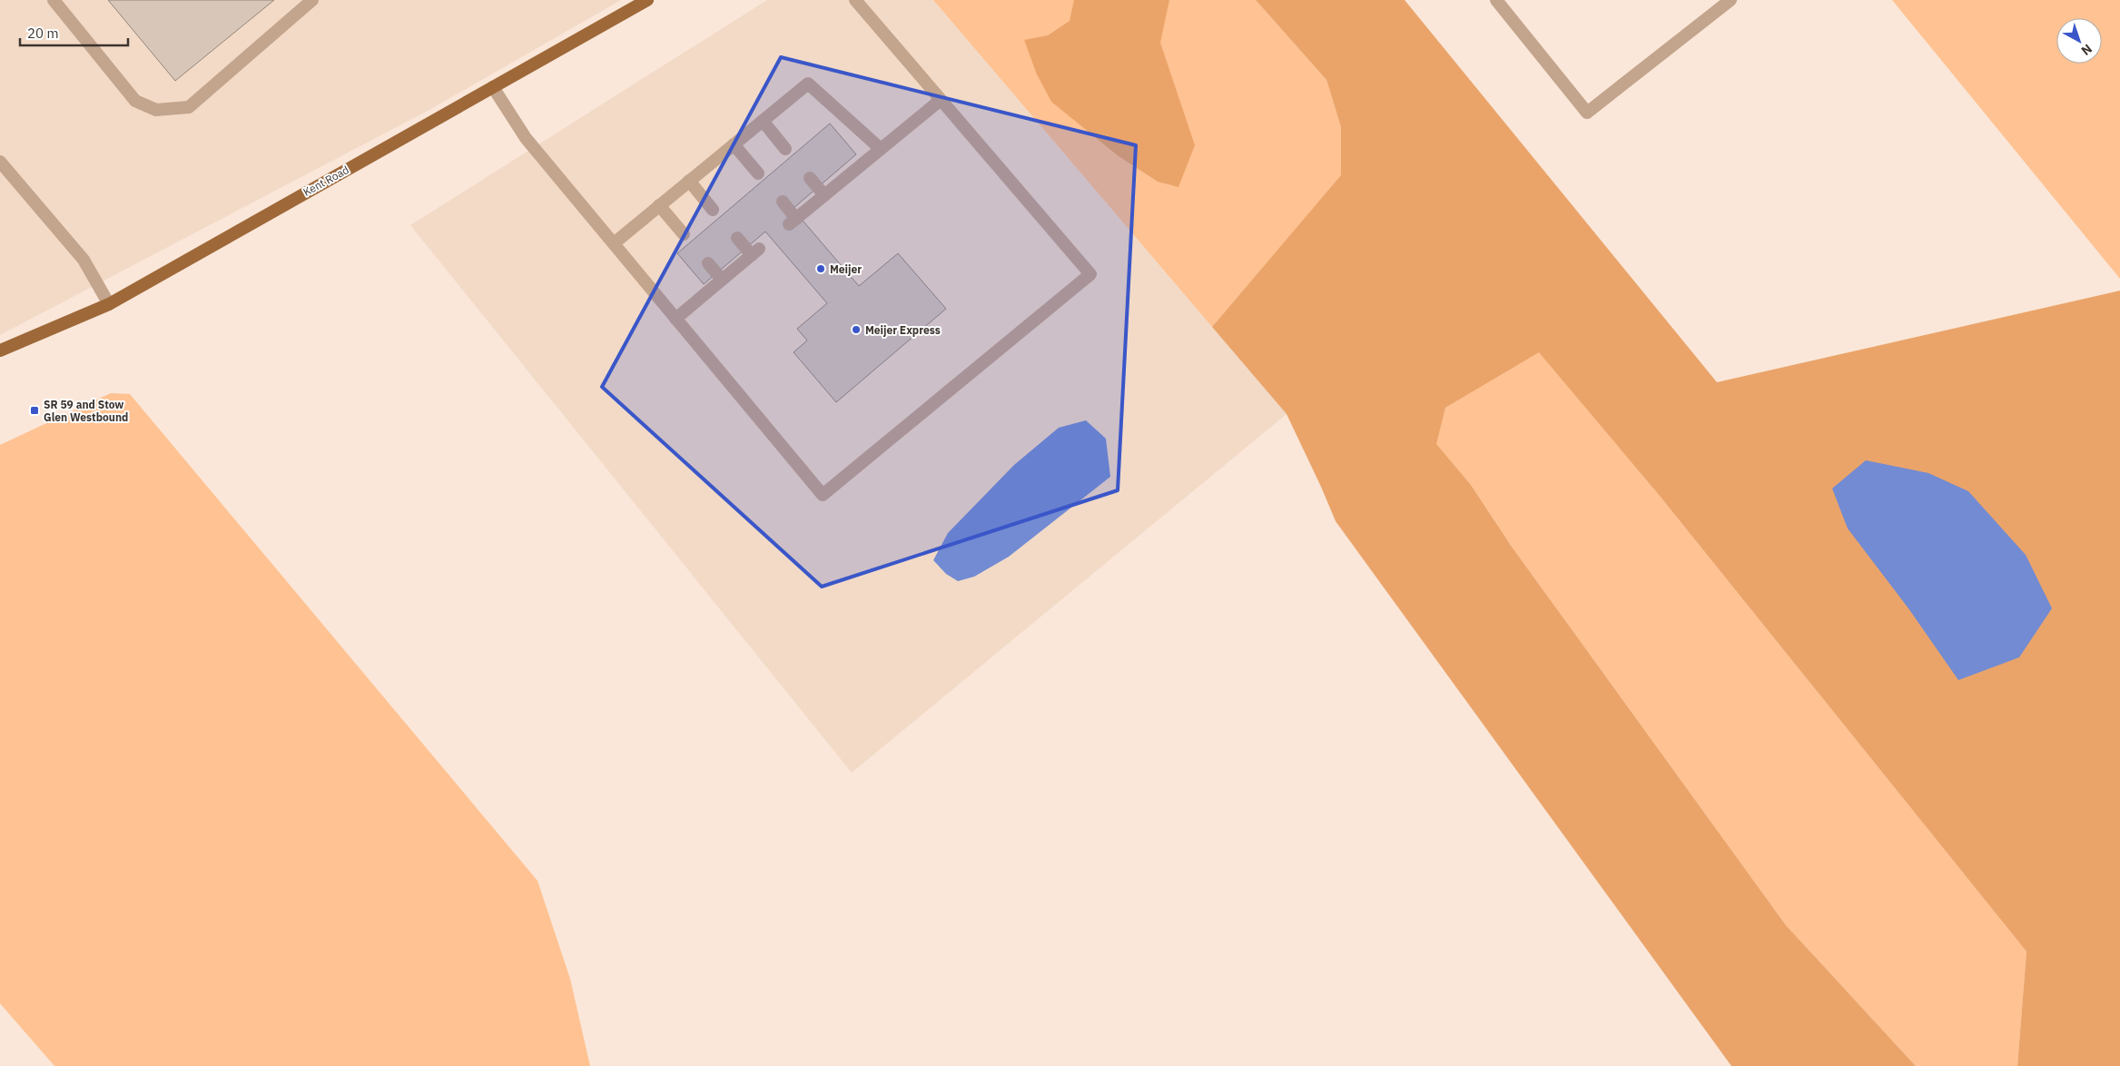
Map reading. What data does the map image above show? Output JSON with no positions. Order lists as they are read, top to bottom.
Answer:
{
  "streets": {
    "main road": ["Kent Road"]
  },
  "places": {
    "other": ["Meijer", "Meijer Express"],
    "transit": ["SR 59 and Stow Glen Westbound"]
  },
  "scale_bar": "20 m",
  "north": "bottom right"
}
